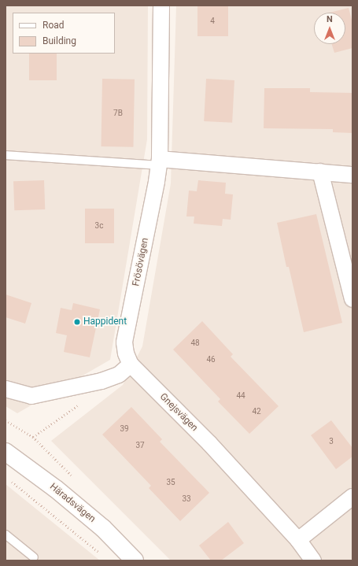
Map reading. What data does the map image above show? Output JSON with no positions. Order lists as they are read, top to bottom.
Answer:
{
  "streets": {
    "street": ["Frösövägen", "Gnejsvägen", "Häradsvägen"]
  },
  "crossings": [
    ["Frösövägen", "Gnejsvägen"]
  ],
  "places": ["Happident"],
  "house_numbers": [
    "4",
    "7B",
    "3c",
    "48",
    "46",
    "44",
    "42",
    "39",
    "3",
    "37",
    "35",
    "33"
  ],
  "legend": ["Road", "Building"],
  "north": "top"
}
